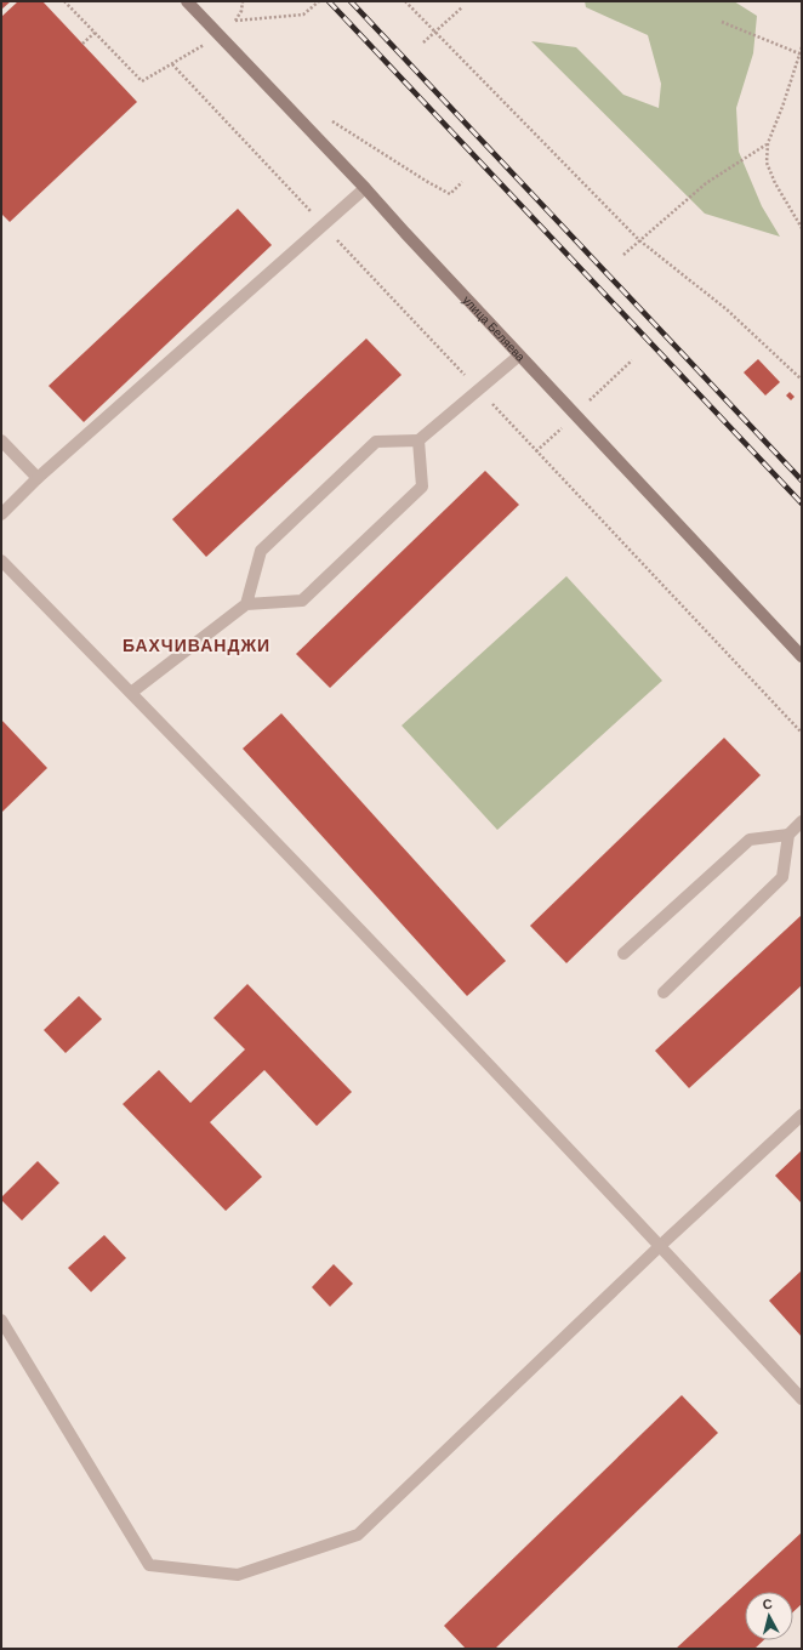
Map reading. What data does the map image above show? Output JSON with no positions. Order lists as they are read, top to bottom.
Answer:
{
  "streets": {
    "street": ["улица Беляева"]
  },
  "districts": ["БАХЧИВАНДЖИ"],
  "north": "top"
}
